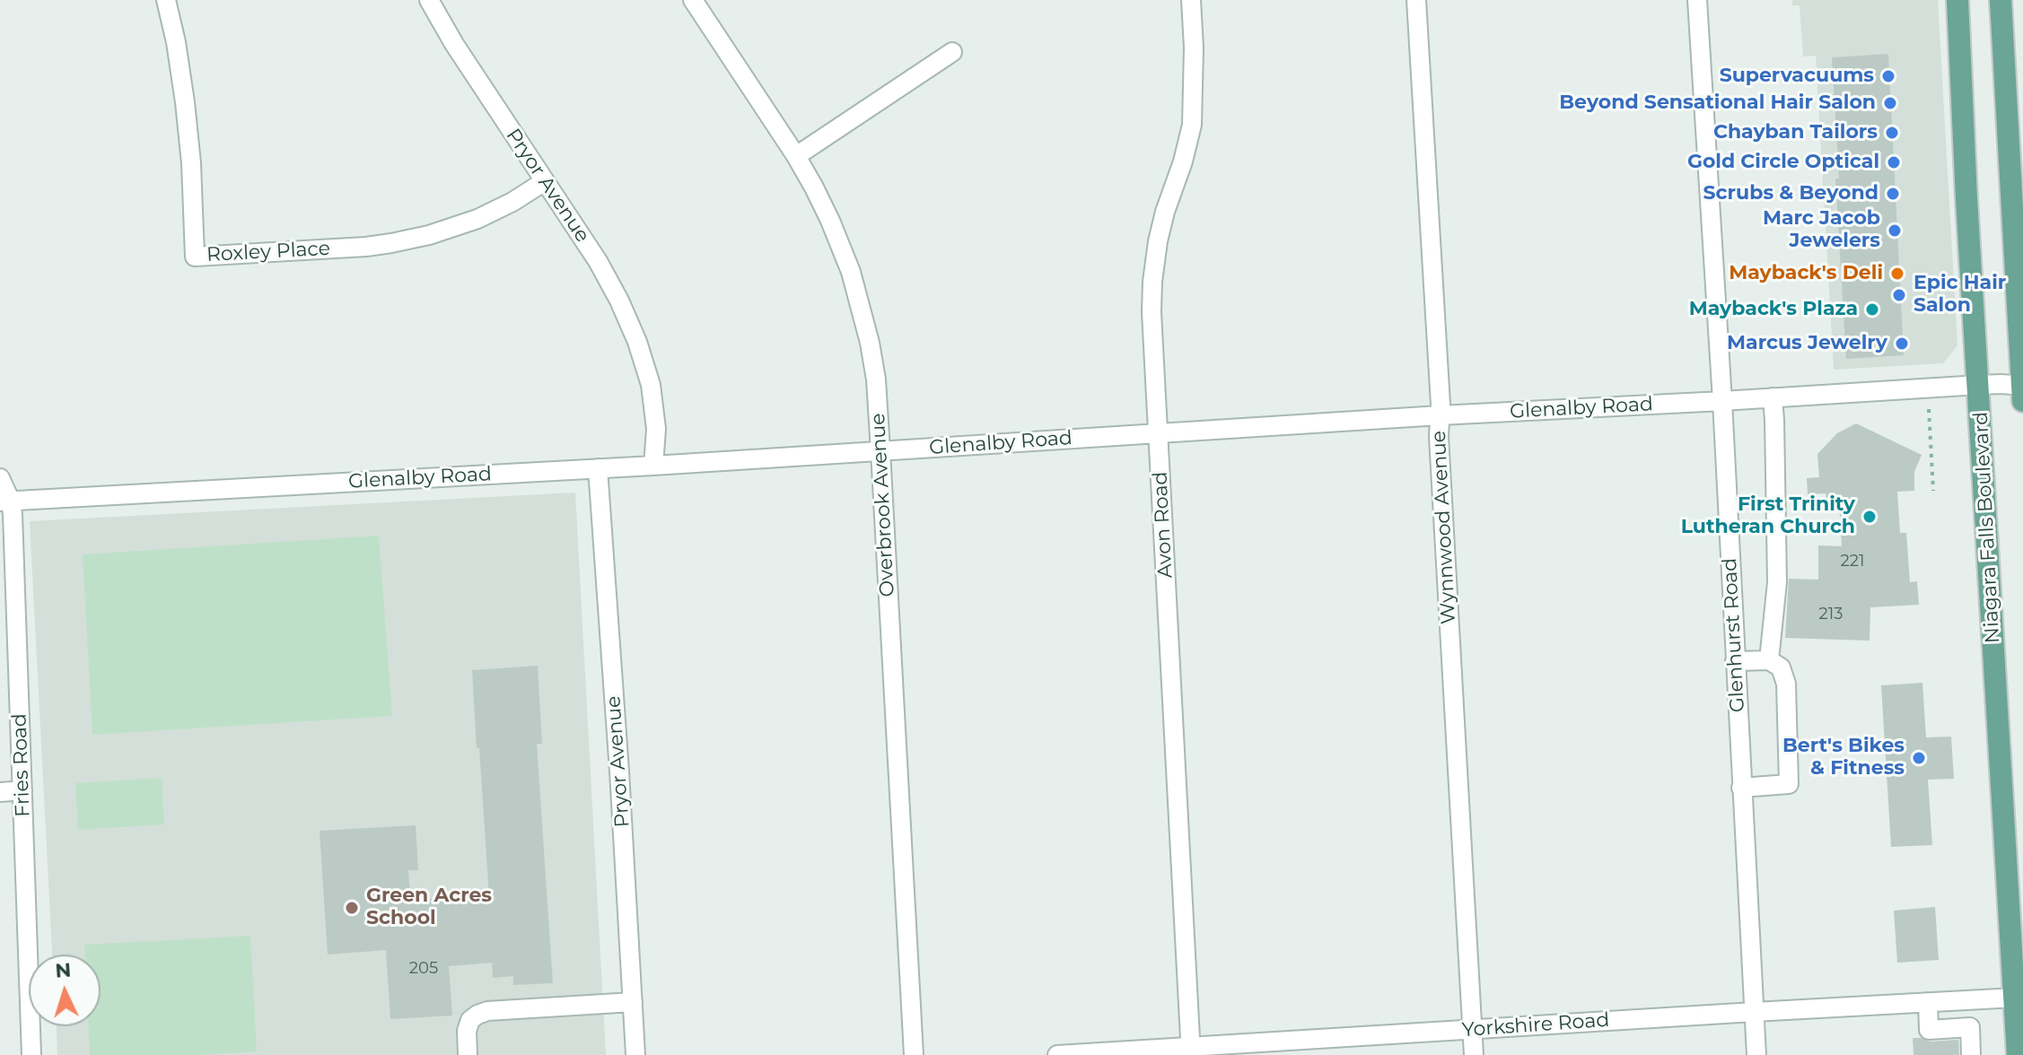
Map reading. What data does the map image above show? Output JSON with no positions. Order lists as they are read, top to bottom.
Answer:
{
  "streets": {
    "main road": ["Niagara Falls Boulevard"],
    "street": [
      "Pryor Avenue",
      "Roxley Place",
      "Glenalby Road",
      "Overbrook Avenue",
      "Avon Road",
      "Wynnwood Avenue",
      "Glenhurst Road",
      "Fries Road",
      "Yorkshire Road"
    ]
  },
  "crossings": [
    ["Pryor Avenue", "Roxley Place"],
    ["Pryor Avenue", "Glenalby Road"],
    ["Glenalby Road", "Overbrook Avenue"],
    ["Glenalby Road", "Avon Road"],
    ["Glenalby Road", "Wynnwood Avenue"],
    ["Glenalby Road", "Niagara Falls Boulevard"],
    ["Glenalby Road", "Glenhurst Road"],
    ["Glenalby Road", "Fries Road"],
    ["Avon Road", "Yorkshire Road"],
    ["Wynnwood Avenue", "Yorkshire Road"],
    ["Niagara Falls Boulevard", "Yorkshire Road"],
    ["Glenhurst Road", "Yorkshire Road"]
  ],
  "places": [
    "Supervacuums",
    "Beyond Sensational Hair Salon",
    "Chayban Tailors",
    "Gold Circle Optical",
    "Scrubs & Beyond",
    "Marc Jacob Jewelers",
    "Mayback's Deli",
    "Epic Hair Salon",
    "Mayback's Plaza",
    "Marcus Jewelry",
    "First Trinity Lutheran Church",
    "Bert's Bikes & Fitness",
    "Green Acres School"
  ],
  "house_numbers": ["221", "213", "205"],
  "north": "top"
}
